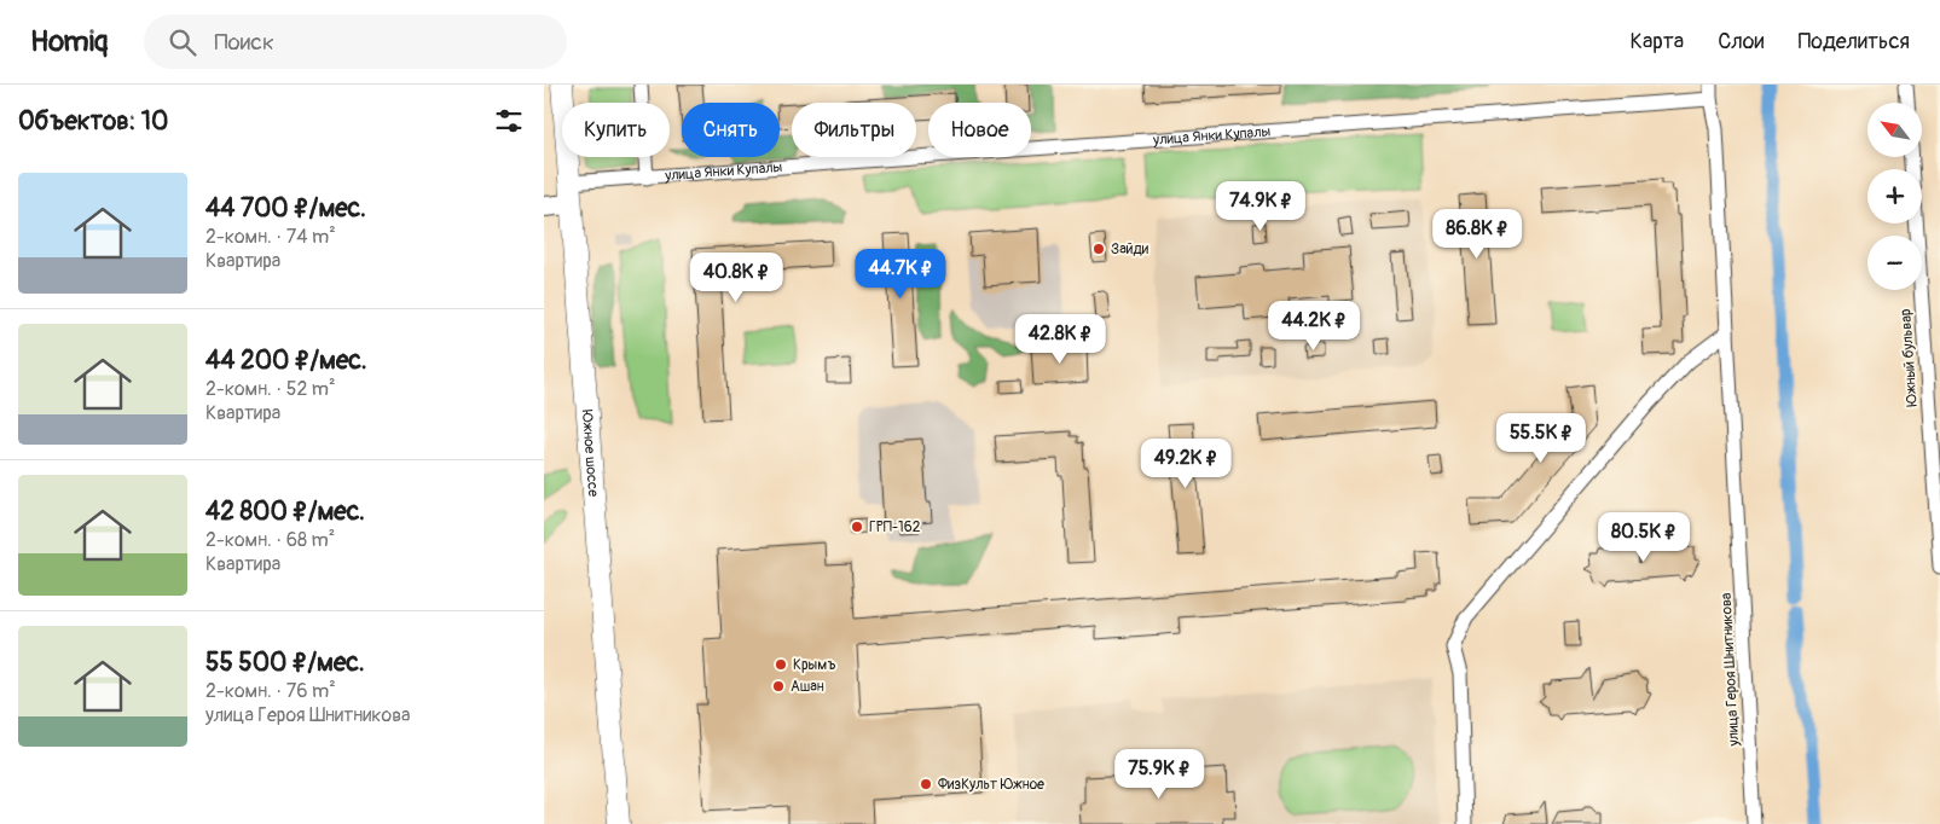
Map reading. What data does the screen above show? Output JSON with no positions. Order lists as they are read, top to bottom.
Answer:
{
  "streets": {
    "main road": ["Южное шоссе"],
    "street": ["улица Янки Купалы", "Южный бульвар", "улица Героя Шнитникова"]
  },
  "crossings": [
    ["улица Янки Купалы", "Южное шоссе"],
    ["улица Янки Купалы", "улица Героя Шнитникова"]
  ],
  "places": [
    "Зайди",
    "ГРП-162",
    "Крымъ",
    "Ашан",
    "ФизКульт Южное"
  ],
  "north": "top left",
  "page": {
    "header": "Homiq",
    "search": "Поиск",
    "nav": ["Карта", "Слои", "Поделиться"],
    "heading": "Объектов: 10",
    "map_buttons": ["+", "−"],
    "chip": [
      "Купить",
      "Снять",
      "Фильтры",
      "Новое"
    ],
    "list": [
      {
        "name": "44 700 ₽/мес.",
        "note": "2-комн. · 74 m² · Квартира"
      },
      {
        "name": "44 200 ₽/мес.",
        "note": "2-комн. · 52 m² · Квартира"
      },
      {
        "name": "42 800 ₽/мес.",
        "note": "2-комн. · 68 m² · Квартира"
      },
      {
        "name": "55 500 ₽/мес.",
        "note": "2-комн. · 76 m² · улица Героя Шнитникова"
      }
    ],
    "price": [
      "74.9K ₽",
      "86.8K ₽",
      "44.7K ₽",
      "40.8K ₽",
      "44.2K ₽",
      "42.8K ₽",
      "55.5K ₽",
      "49.2K ₽",
      "80.5K ₽",
      "75.9K ₽"
    ]
  }
}
